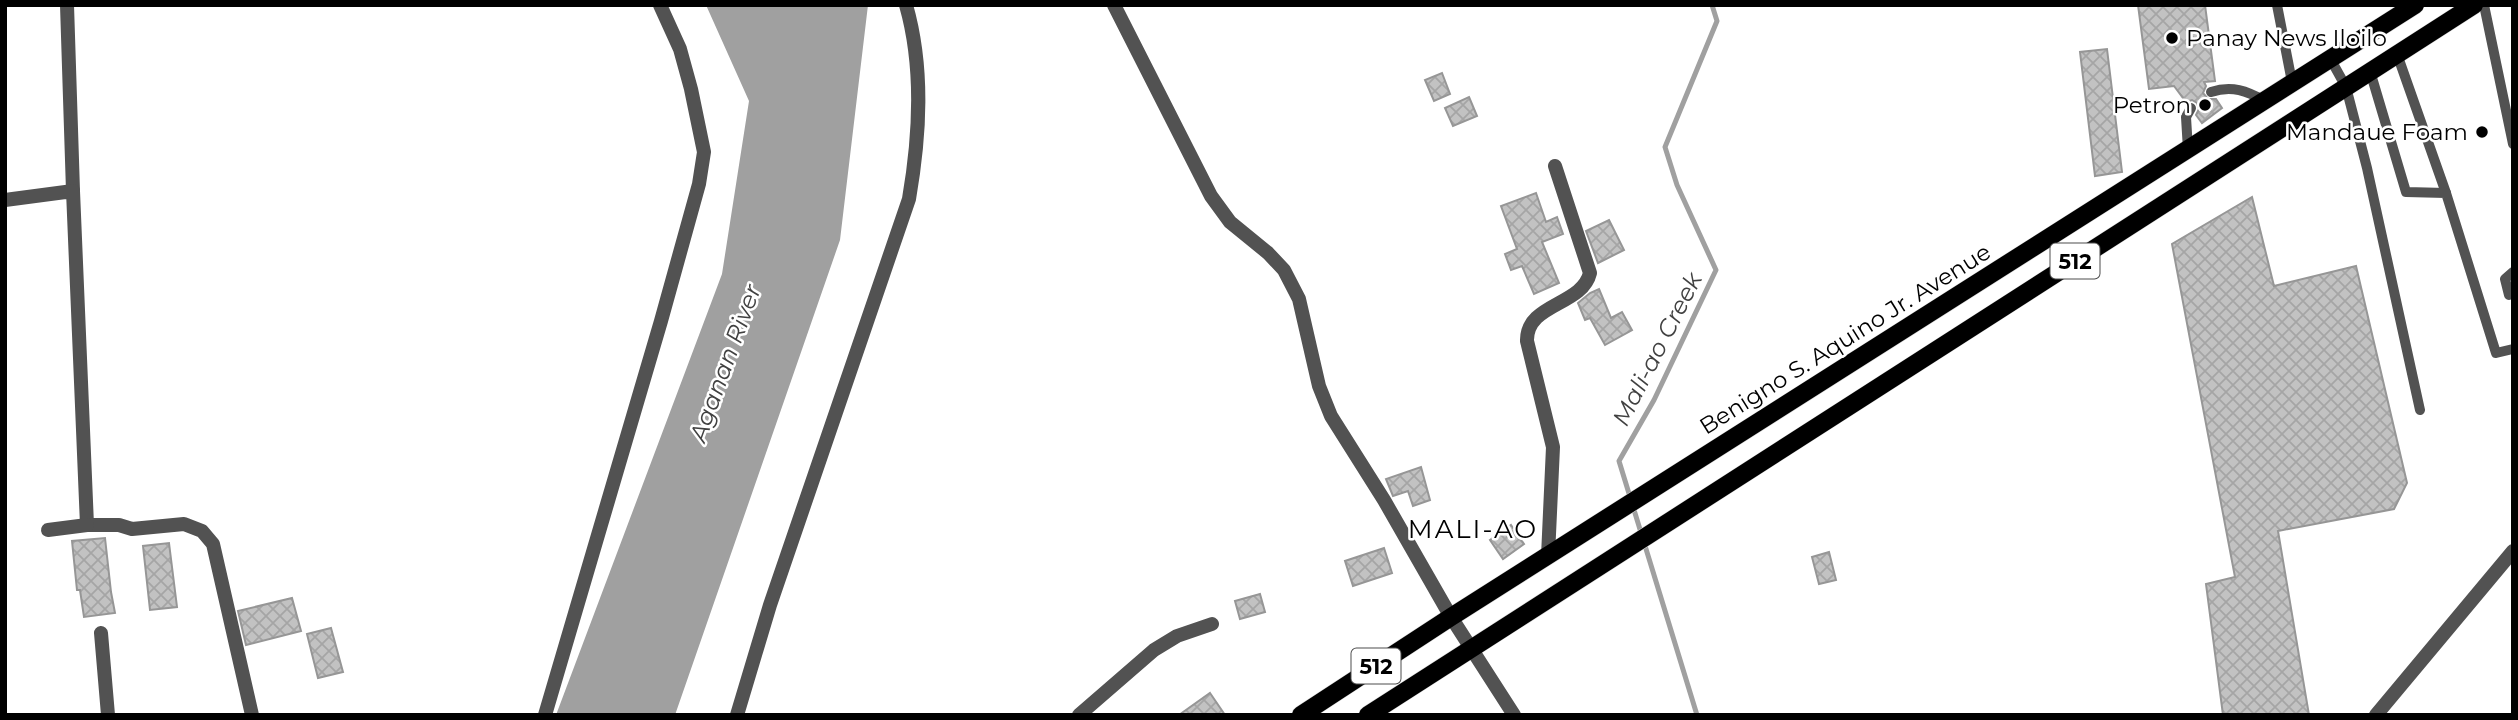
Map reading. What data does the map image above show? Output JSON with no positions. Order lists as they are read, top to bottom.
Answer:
{
  "streets": {
    "main road": ["512", "Benigno S. Aquino Jr. Avenue"]
  },
  "districts": ["MALI-AO"],
  "water": ["Mali-ao Creek", "Aganan River"],
  "places": ["Panay News Iloilo", "Petron", "Mandaue Foam"]
}
